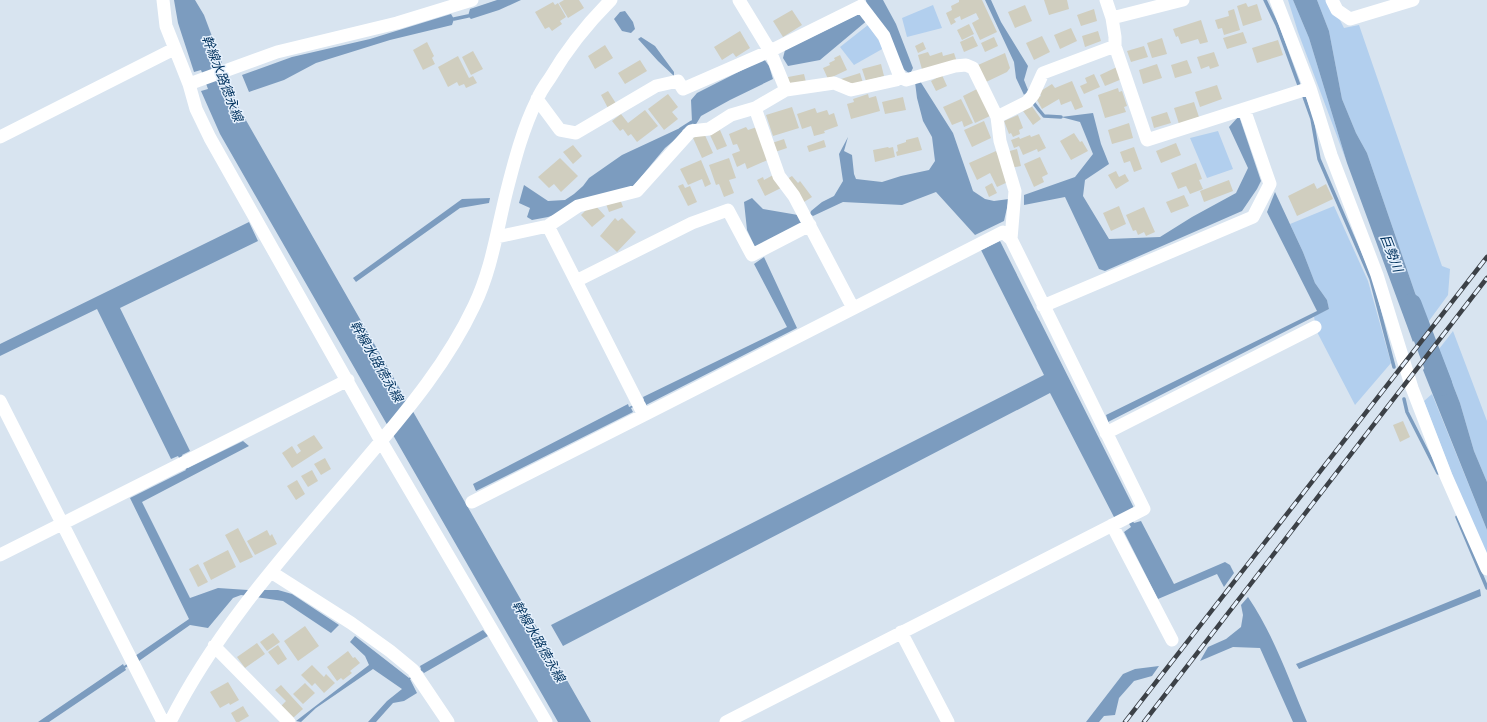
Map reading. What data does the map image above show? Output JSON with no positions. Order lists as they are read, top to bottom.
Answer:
{
  "water": ["幹線水路徳永線", "巨勢川"]
}
